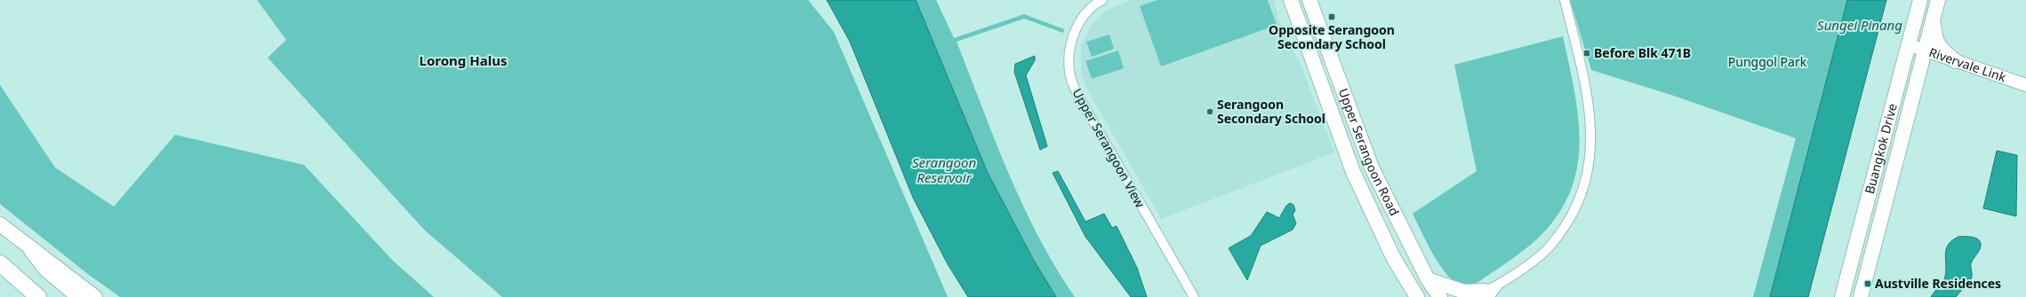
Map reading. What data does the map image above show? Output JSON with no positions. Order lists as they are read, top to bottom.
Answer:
{
  "streets": {
    "main road": ["Buangkok Drive", "Upper Serangoon Road"],
    "street": ["Rivervale Link", "Upper Serangoon View"]
  },
  "crossings": [
    ["Rivervale Link", "Buangkok Drive"]
  ],
  "districts": ["Lorong Halus"],
  "water": ["Sungei Pinang", "Serangoon Reservoir"],
  "parks": ["Punggol Park"],
  "places": {
    "transit": ["Opposite Serangoon Secondary School", "Before Blk 471B", "Austville Residences"],
    "other": ["Serangoon Secondary School"]
  }
}
